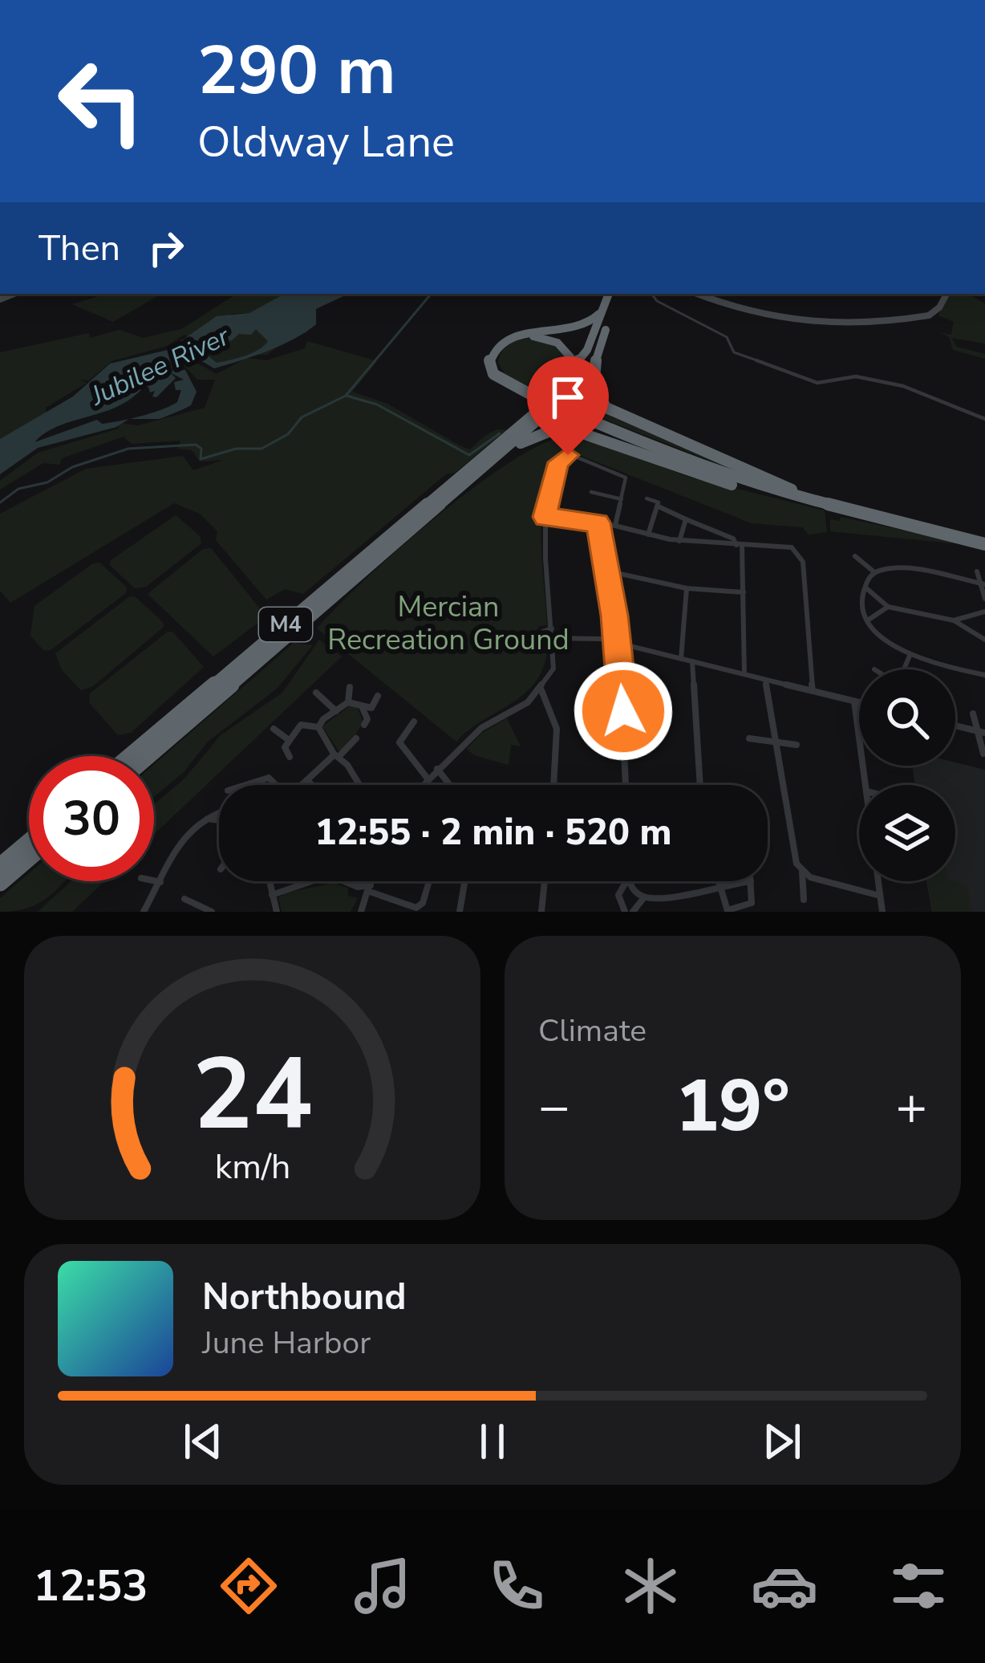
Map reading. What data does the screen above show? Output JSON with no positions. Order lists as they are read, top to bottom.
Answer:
{
  "streets": {
    "highway": ["M4"]
  },
  "water": ["Jubilee River"],
  "parks": ["Mercian Recreation Ground"],
  "page": {
    "turn": ["290 m", "Oldway Lane"],
    "then": "Then",
    "limit": "30",
    "trip": "12:55 · 2 min · 520 m",
    "tile": "Climate",
    "heat": ["−", "19°", "+"],
    "song": ["Northbound", "June Harbor"],
    "tabs": "12:53",
    "gauge": ["24", "km/h"]
  }
}
